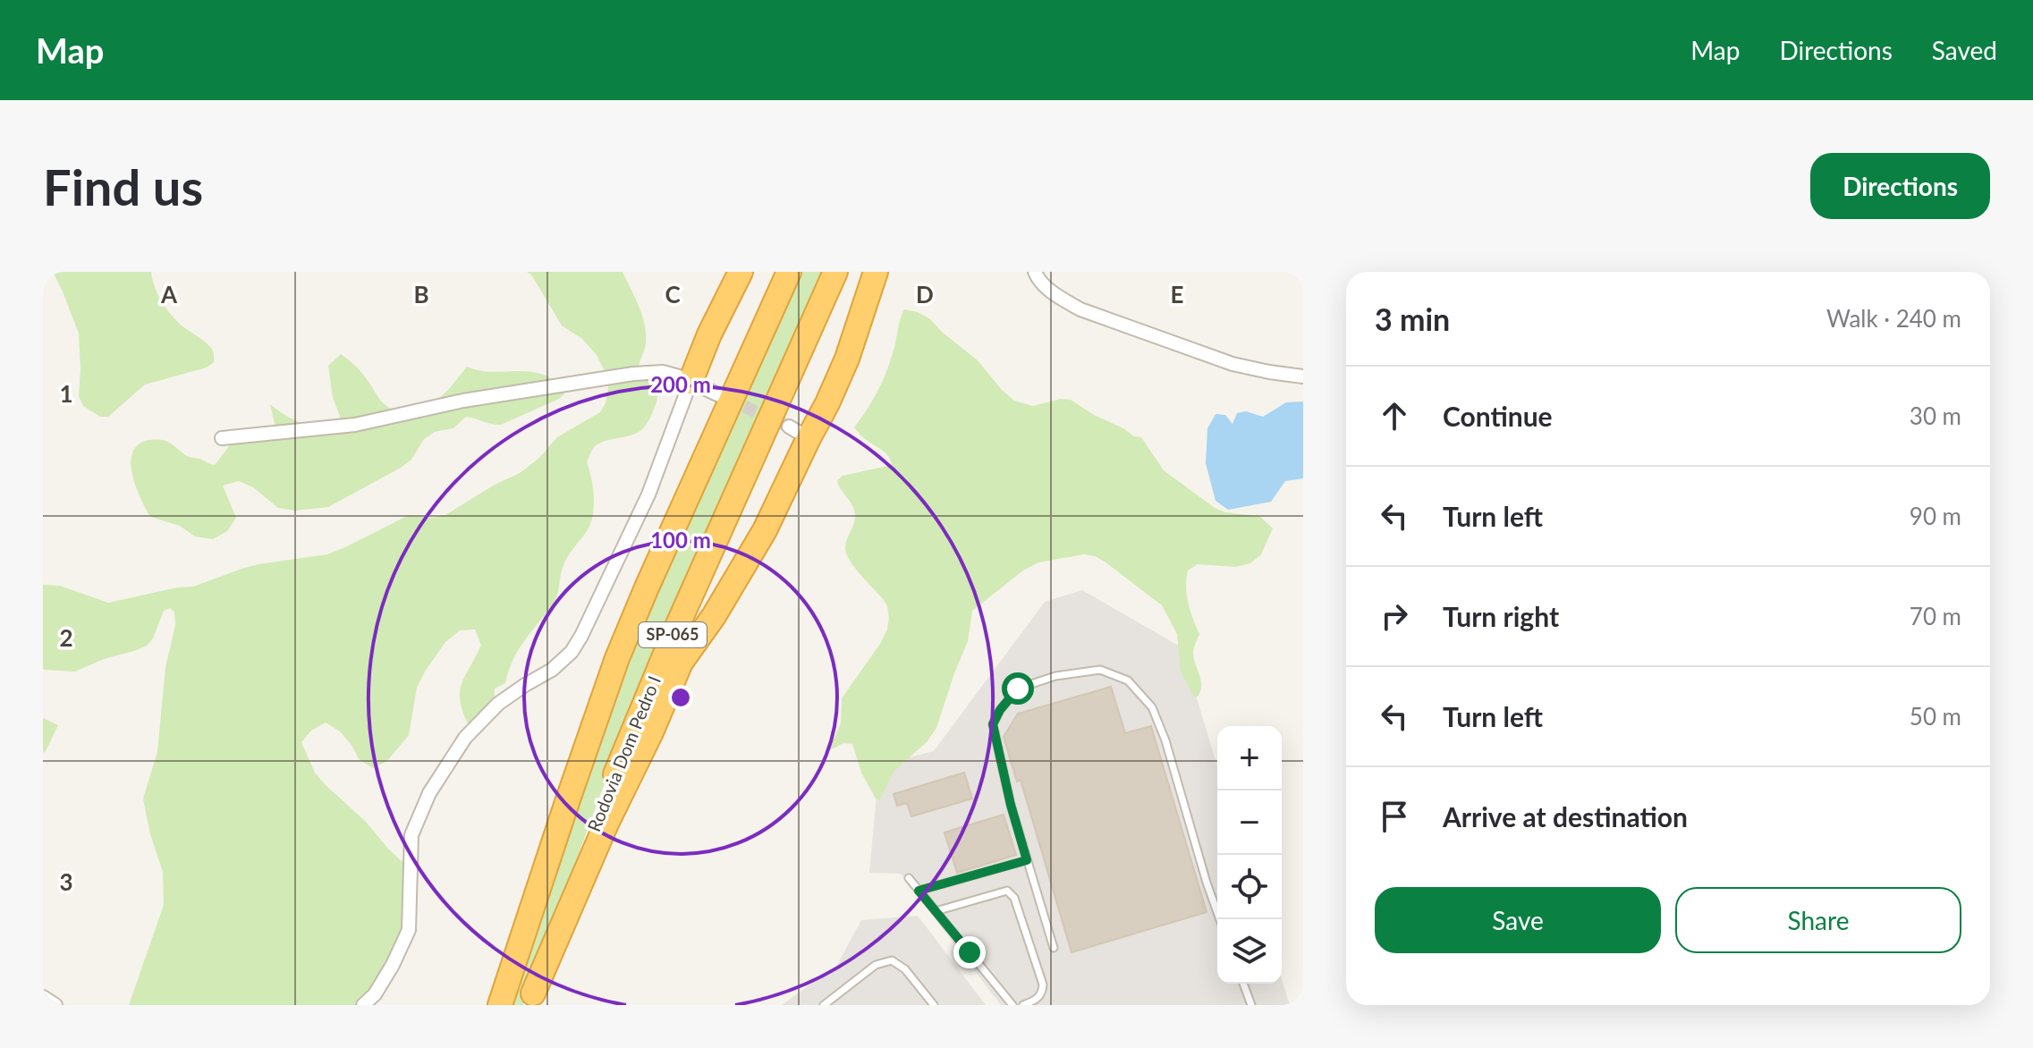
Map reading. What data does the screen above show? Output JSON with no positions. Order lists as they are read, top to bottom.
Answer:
{
  "streets": {
    "highway": ["SP-065", "Rodovia Dom Pedro I"]
  },
  "page": {
    "header": "Map",
    "nav": ["Map", "Directions", "Saved"],
    "buttons": [
      "Directions",
      ["Save", "Share"]
    ],
    "title": "Find us",
    "heading": ["3 min", "Walk · 240 m"],
    "list": [
      ["Continue", "30 m"],
      ["Turn left", "90 m"],
      ["Turn right", "70 m"],
      ["Turn left", "50 m"],
      "Arrive at destination"
    ],
    "map_buttons": ["+", "−"]
  },
  "grid": {
    "columns": [
      "A",
      "B",
      "C",
      "D",
      "E"
    ],
    "rows": ["1", "2", "3"]
  },
  "rings": ["200 m", "100 m"]
}
